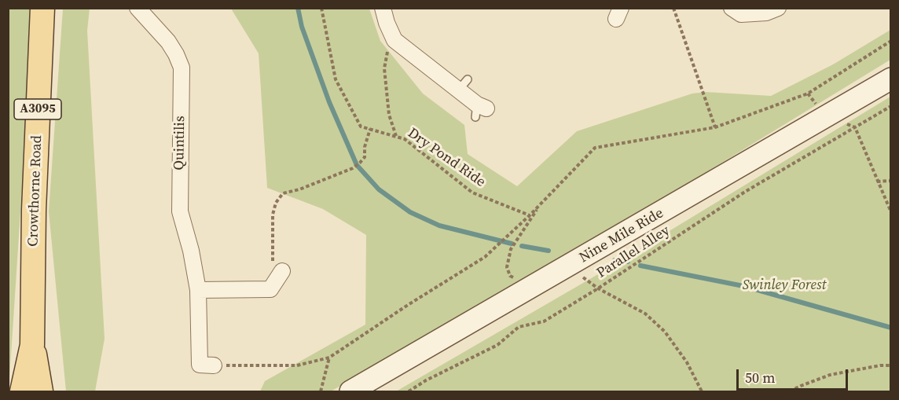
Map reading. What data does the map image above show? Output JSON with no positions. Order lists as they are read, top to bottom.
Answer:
{
  "streets": {
    "main road": ["A3095", "Crowthorne Road", "Nine Mile Ride"],
    "street": ["Quintilis"],
    "path": ["Dry Pond Ride", "Parallel Alley"]
  },
  "parks": ["Swinley Forest"],
  "scale_bar": "50 m"
}
